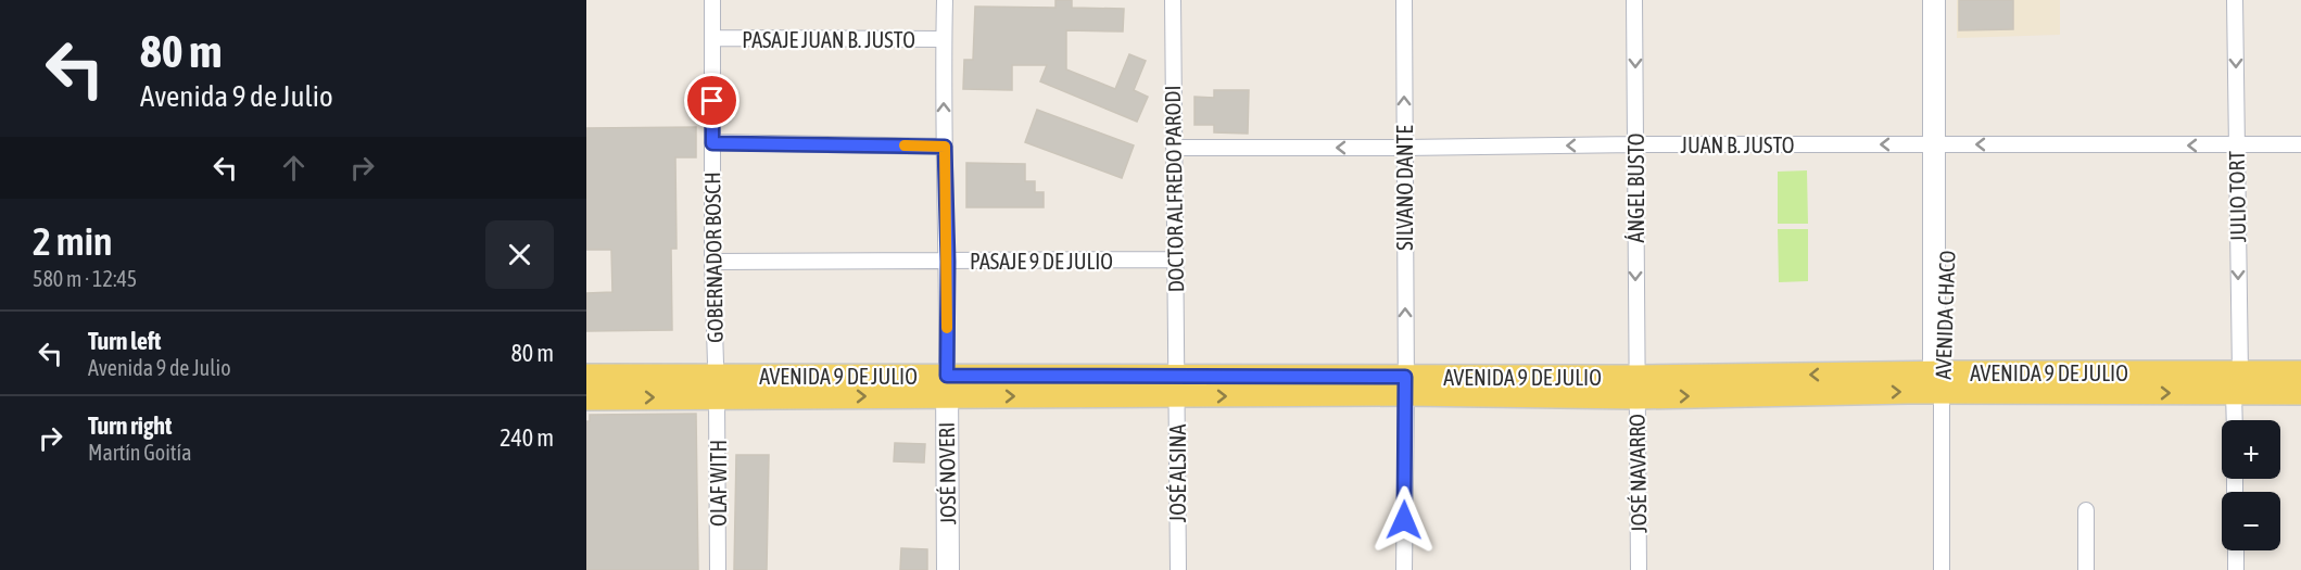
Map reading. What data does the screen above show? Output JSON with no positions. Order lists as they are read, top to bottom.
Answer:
{
  "streets": {
    "main road": ["AVENIDA CHACO", "AVENIDA 9 DE JULIO", "JOSÉ NOVERI"],
    "street": [
      "PASAJE JUAN B. JUSTO",
      "JUAN B. JUSTO",
      "SILVANO DANTE",
      "ÁNGEL BUSTO",
      "DOCTOR ALFREDO PARODI",
      "JULIO TORT",
      "GOBERNADOR BOSCH",
      "PASAJE 9 DE JULIO",
      "JOSÉ ALSINA",
      "JOSÉ NAVARRO",
      "OLAF WITH"
    ]
  },
  "crossings": [
    ["PASAJE JUAN B. JUSTO", "GOBERNADOR BOSCH"],
    ["JUAN B. JUSTO", "SILVANO DANTE"],
    ["JUAN B. JUSTO", "ÁNGEL BUSTO"],
    ["JUAN B. JUSTO", "DOCTOR ALFREDO PARODI"],
    ["JUAN B. JUSTO", "JULIO TORT"],
    ["JUAN B. JUSTO", "AVENIDA CHACO"],
    ["SILVANO DANTE", "AVENIDA 9 DE JULIO"],
    ["ÁNGEL BUSTO", "AVENIDA 9 DE JULIO"],
    ["ÁNGEL BUSTO", "JOSÉ NAVARRO"],
    ["DOCTOR ALFREDO PARODI", "PASAJE 9 DE JULIO"],
    ["DOCTOR ALFREDO PARODI", "AVENIDA 9 DE JULIO"],
    ["DOCTOR ALFREDO PARODI", "JOSÉ ALSINA"],
    ["JULIO TORT", "AVENIDA 9 DE JULIO"],
    ["GOBERNADOR BOSCH", "PASAJE 9 DE JULIO"],
    ["GOBERNADOR BOSCH", "AVENIDA 9 DE JULIO"],
    ["GOBERNADOR BOSCH", "OLAF WITH"],
    ["AVENIDA CHACO", "AVENIDA 9 DE JULIO"],
    ["AVENIDA 9 DE JULIO", "JOSÉ NOVERI"],
    ["AVENIDA 9 DE JULIO", "JOSÉ ALSINA"],
    ["AVENIDA 9 DE JULIO", "JOSÉ NAVARRO"],
    ["AVENIDA 9 DE JULIO", "OLAF WITH"]
  ],
  "one_way": [
    "JUAN B. JUSTO",
    "SILVANO DANTE",
    "ÁNGEL BUSTO",
    "JULIO TORT"
  ],
  "page": {
    "turn": ["80 m", "Avenida 9 de Julio"],
    "heading": ["2 min", "580 m · 12:45"],
    "list": [
      {
        "name": "Turn left",
        "note": "Avenida 9 de Julio",
        "value": "80 m"
      },
      {
        "name": "Turn right",
        "note": "Martín Goitía",
        "value": "240 m"
      }
    ],
    "map_buttons": ["+", "−"]
  }
}
